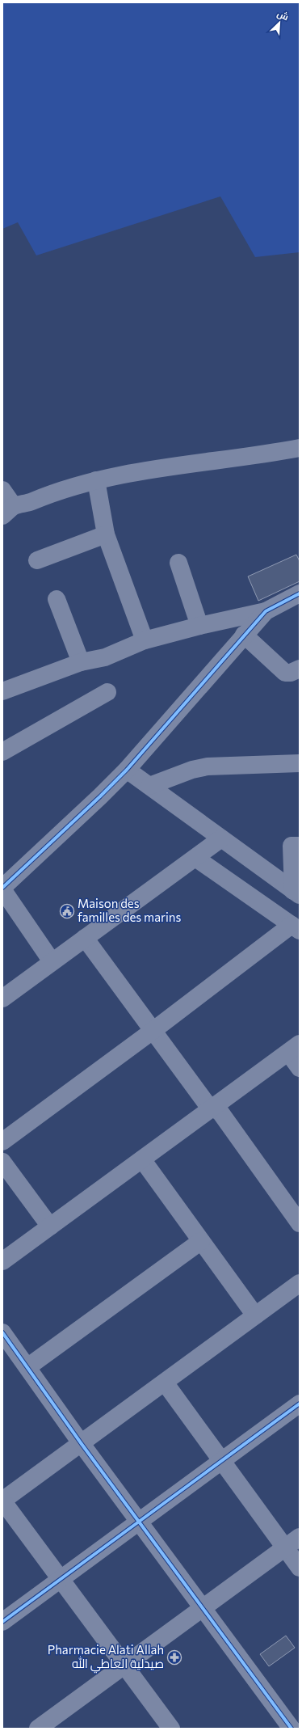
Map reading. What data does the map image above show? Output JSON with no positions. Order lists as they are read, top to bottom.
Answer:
{
  "places": {
    "public building": ["Maison des familles des marins"],
    "pharmacy": ["Pharmacie Alati Allah صيدلية العاطي الله"]
  },
  "north": "top right"
}
